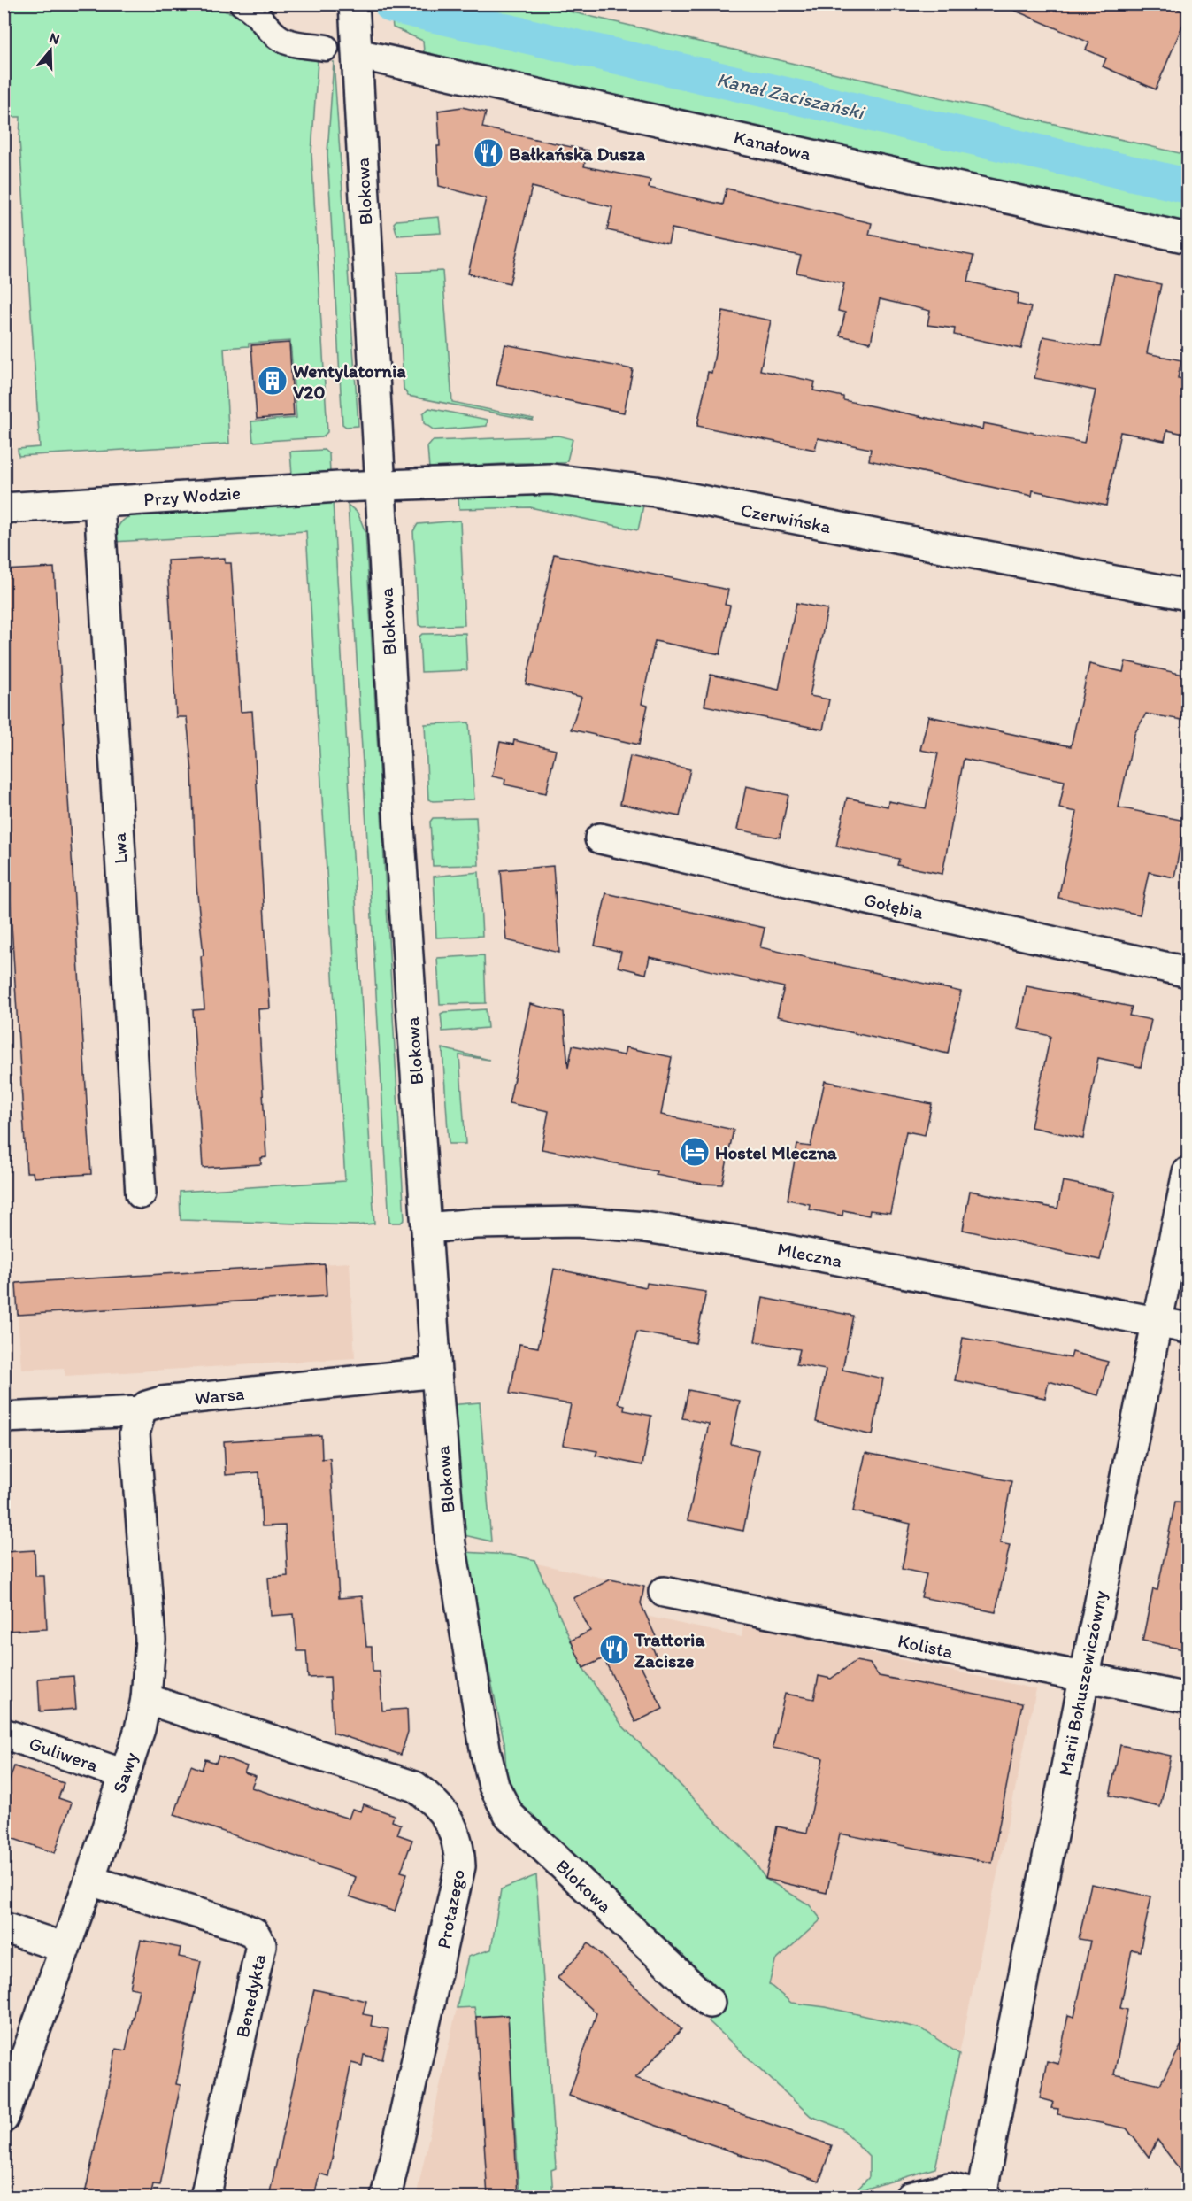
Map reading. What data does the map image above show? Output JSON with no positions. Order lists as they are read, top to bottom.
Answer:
{
  "streets": {
    "street": [
      "Kanałowa",
      "Blokowa",
      "Przy Wodzie",
      "Czerwińska",
      "Lwa",
      "Gołębia",
      "Mleczna",
      "Warsa",
      "Kolista",
      "Marii Bohuszewiczówny",
      "Guliwera",
      "Sawy",
      "Protazego",
      "Benedykta"
    ]
  },
  "crossings": [
    ["Kanałowa", "Blokowa"],
    ["Blokowa", "Przy Wodzie"],
    ["Blokowa", "Czerwińska"],
    ["Blokowa", "Mleczna"],
    ["Blokowa", "Warsa"],
    ["Przy Wodzie", "Czerwińska"],
    ["Przy Wodzie", "Lwa"],
    ["Mleczna", "Marii Bohuszewiczówny"],
    ["Warsa", "Sawy"],
    ["Kolista", "Marii Bohuszewiczówny"],
    ["Guliwera", "Sawy"],
    ["Sawy", "Protazego"],
    ["Sawy", "Benedykta"]
  ],
  "water": ["Kanał Zaciszański"],
  "places": {
    "restaurant": ["Bałkańska Dusza", "Trattoria Zacisze"],
    "building": ["Wentylatornia V20"],
    "hotel": ["Hostel Mleczna"]
  },
  "north": "top"
}
